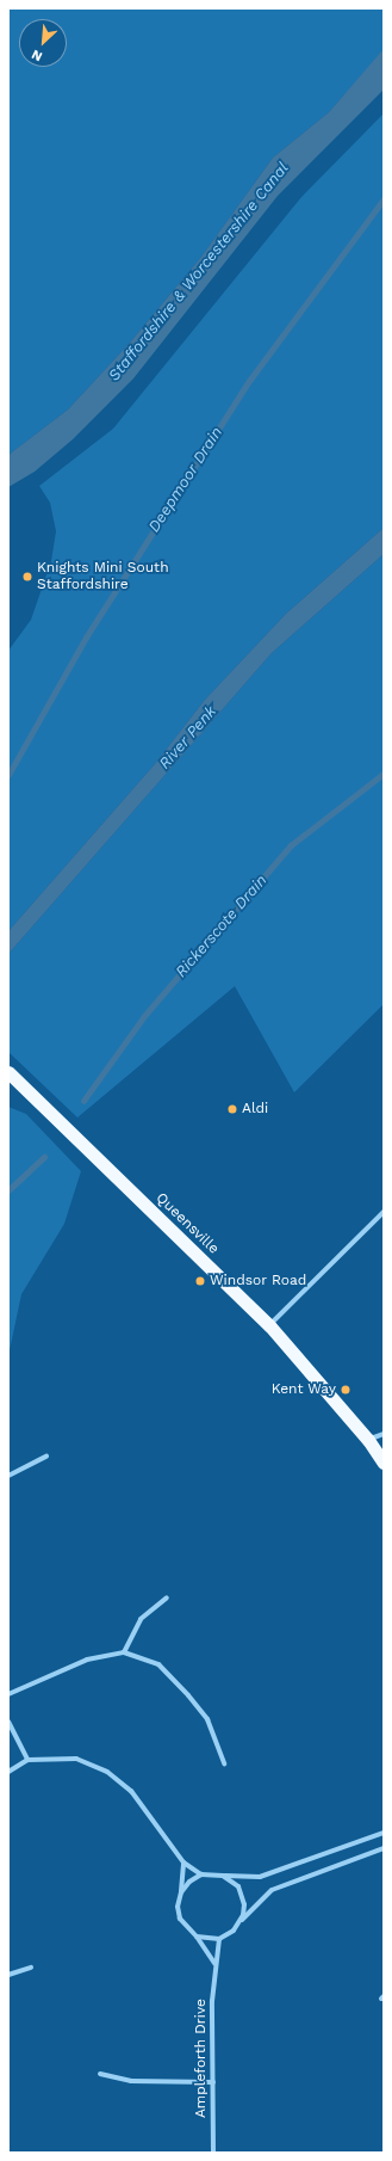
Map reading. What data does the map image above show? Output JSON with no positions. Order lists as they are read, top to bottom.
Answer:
{
  "streets": {
    "highway": ["Queensville"],
    "street": ["Ampleforth Drive"]
  },
  "water": [
    "Staffordshire & Worcestershire Canal",
    "Deepmoor Drain",
    "River Penk",
    "Rickerscote Drain"
  ],
  "places": [
    "Knights Mini South Staffordshire",
    "Aldi",
    "Windsor Road",
    "Kent Way"
  ],
  "north": "bottom left"
}
